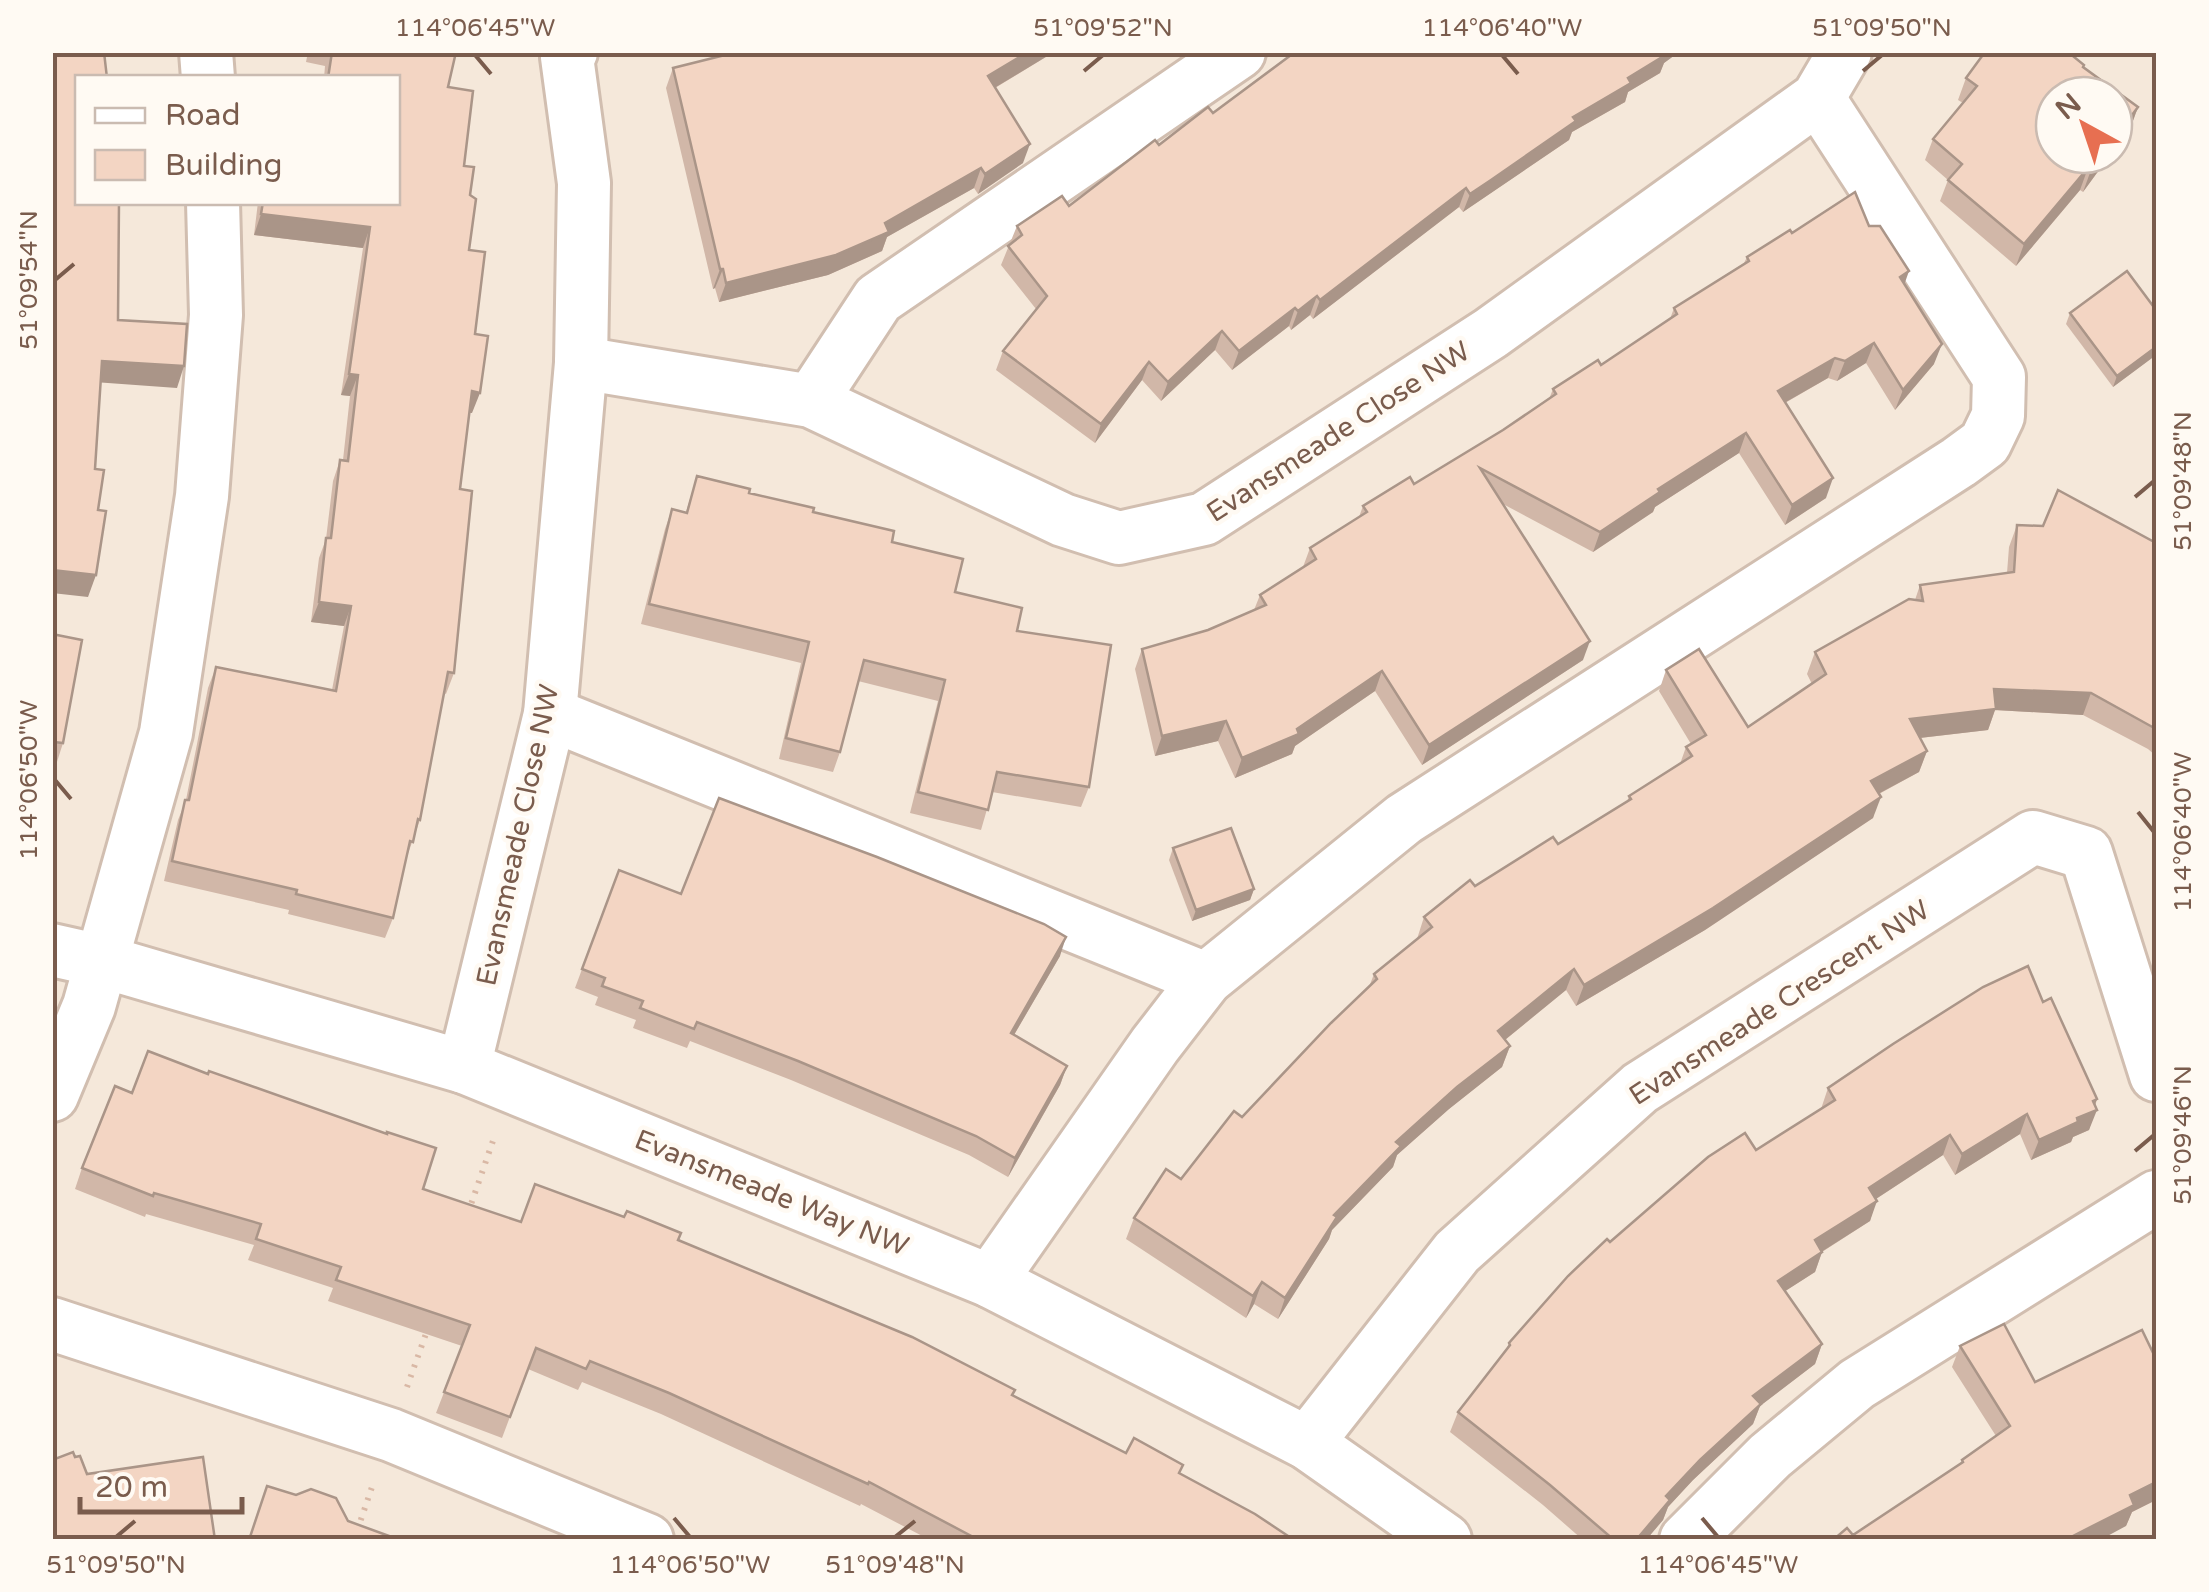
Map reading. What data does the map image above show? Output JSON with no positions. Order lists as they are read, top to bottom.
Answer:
{
  "streets": {
    "street": ["Evansmeade Close NW", "Evansmeade Crescent NW", "Evansmeade Way NW"]
  },
  "crossings": [
    ["Evansmeade Close NW", "Evansmeade Way NW"],
    ["Evansmeade Crescent NW", "Evansmeade Way NW"]
  ],
  "legend": ["Road", "Building"],
  "scale_bar": "20 m",
  "north": "top left",
  "coordinates": [
    "114°06'45\"W",
    "51°09'52\"N",
    "114°06'40\"W",
    "51°09'50\"N",
    "51°09'54\"N",
    "51°09'48\"N",
    "114°06'50\"W",
    "51°09'46\"N"
  ]
}
